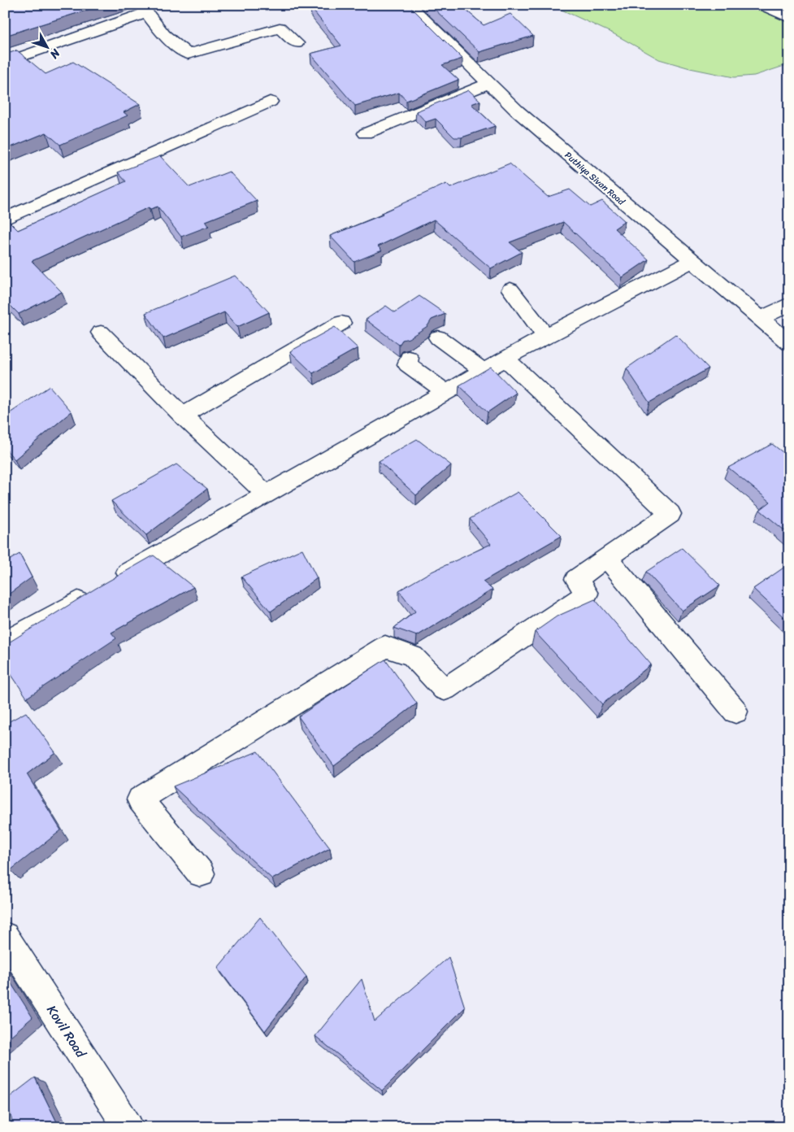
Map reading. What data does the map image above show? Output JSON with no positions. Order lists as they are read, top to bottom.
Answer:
{
  "streets": {
    "street": ["Puthiya Sivan Road", "Kovil Road"]
  },
  "north": "bottom right"
}
